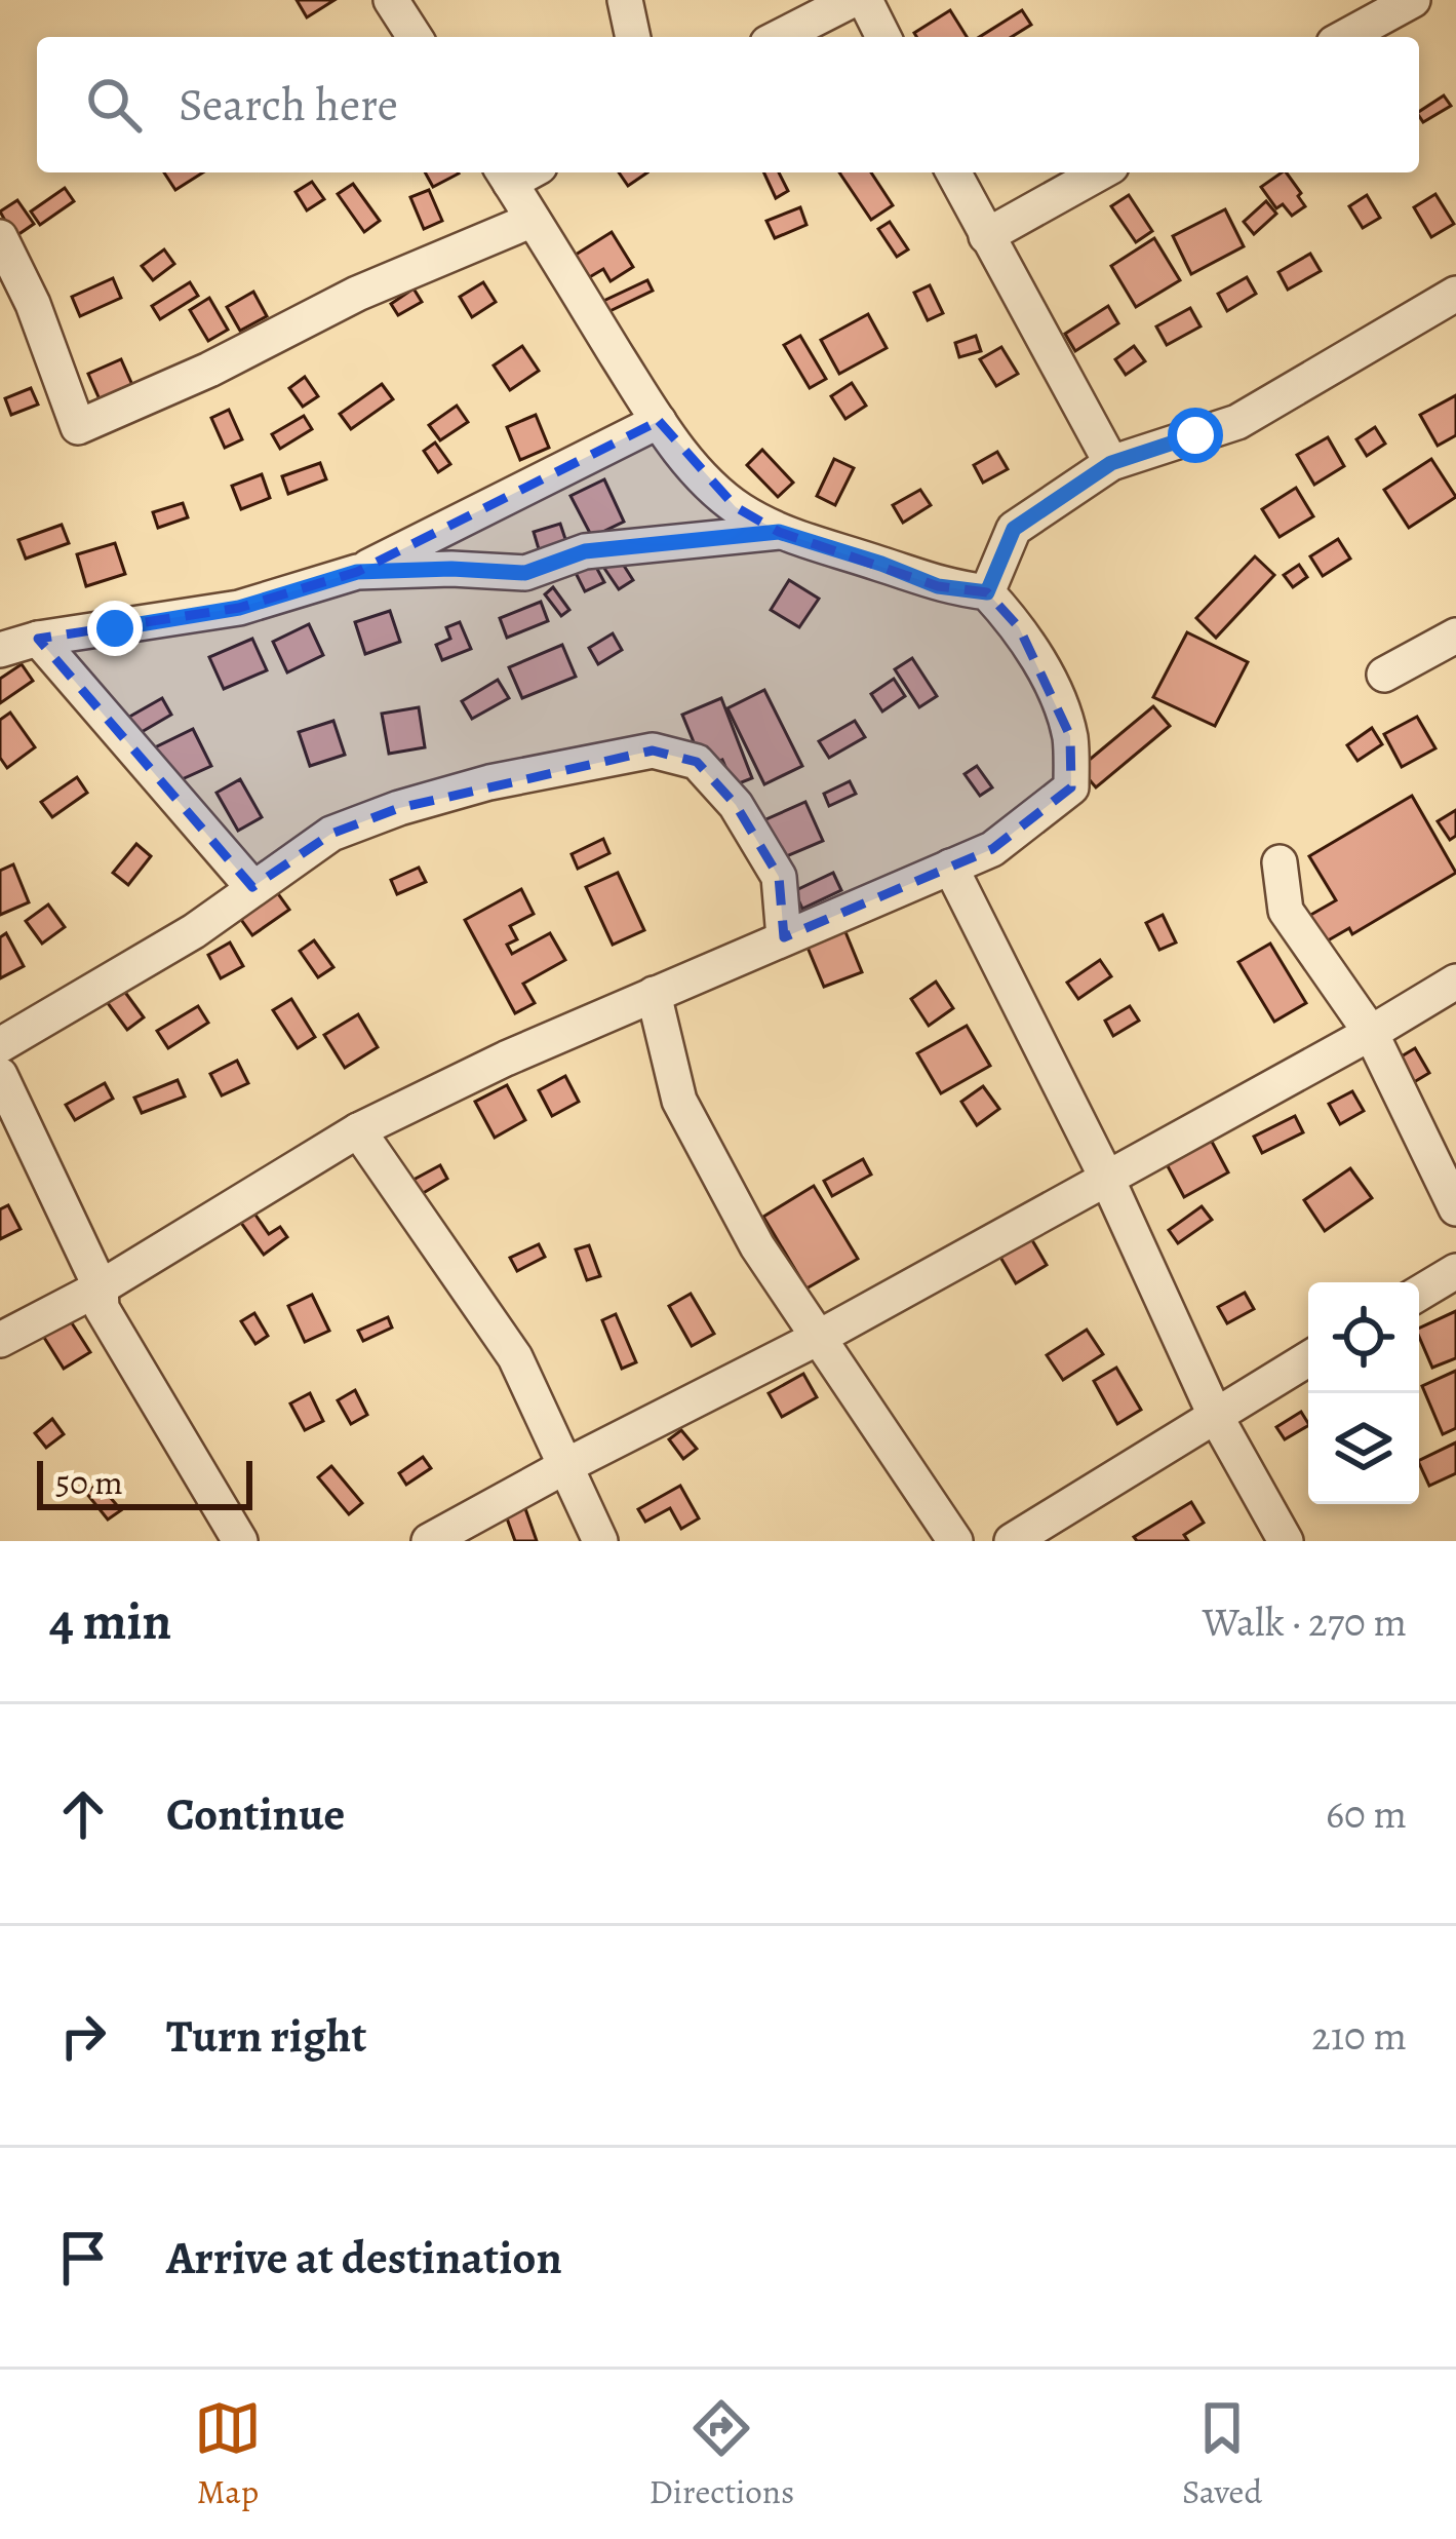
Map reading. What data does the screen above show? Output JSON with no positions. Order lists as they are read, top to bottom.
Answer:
{
  "scale_bar": "50 m",
  "page": {
    "search": "Search here",
    "scale": "50 m",
    "heading": ["4 min", "Walk · 270 m"],
    "list": [
      ["Continue", "60 m"],
      ["Turn right", "210 m"],
      "Arrive at destination"
    ],
    "nav": ["Map", "Directions", "Saved"]
  }
}
